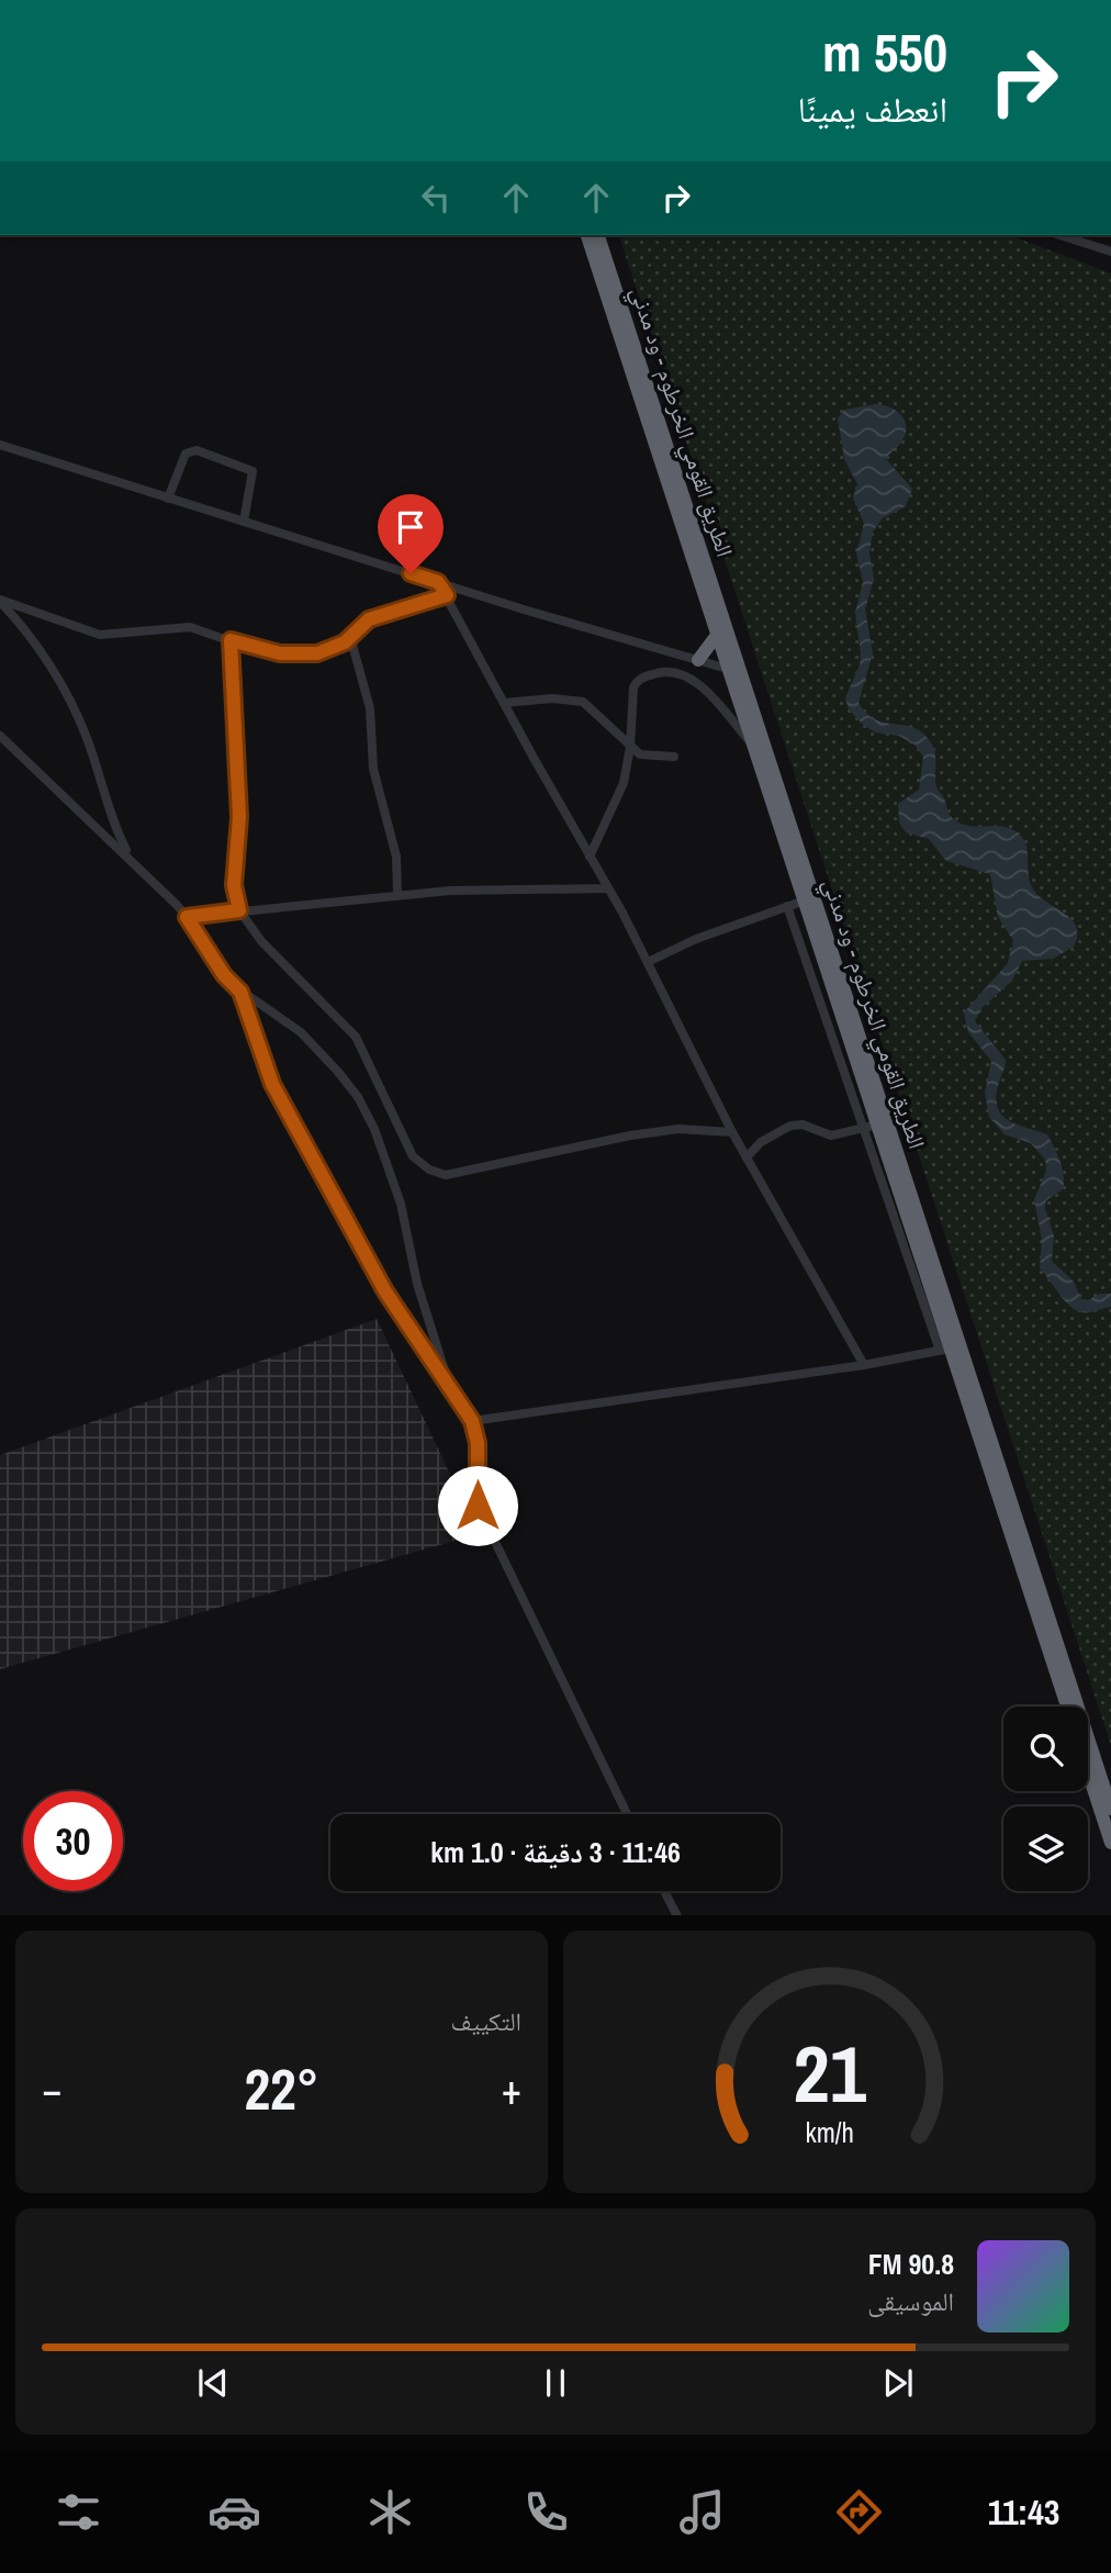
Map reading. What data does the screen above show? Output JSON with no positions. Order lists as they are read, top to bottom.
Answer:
{
  "streets": {
    "highway": ["الطريق القومي الخرطوم - ود مدني"]
  },
  "page": {
    "turn": ["550 m", "انعطف يمينًا"],
    "limit": "30",
    "trip": "11:46 · 3 دقيقة · 1.0 km",
    "tile": "التكييف",
    "heat": ["−", "22°", "+"],
    "song": ["90.8 FM", "الموسيقى"],
    "tabs": "11:43",
    "gauge": ["21", "km/h"]
  }
}
